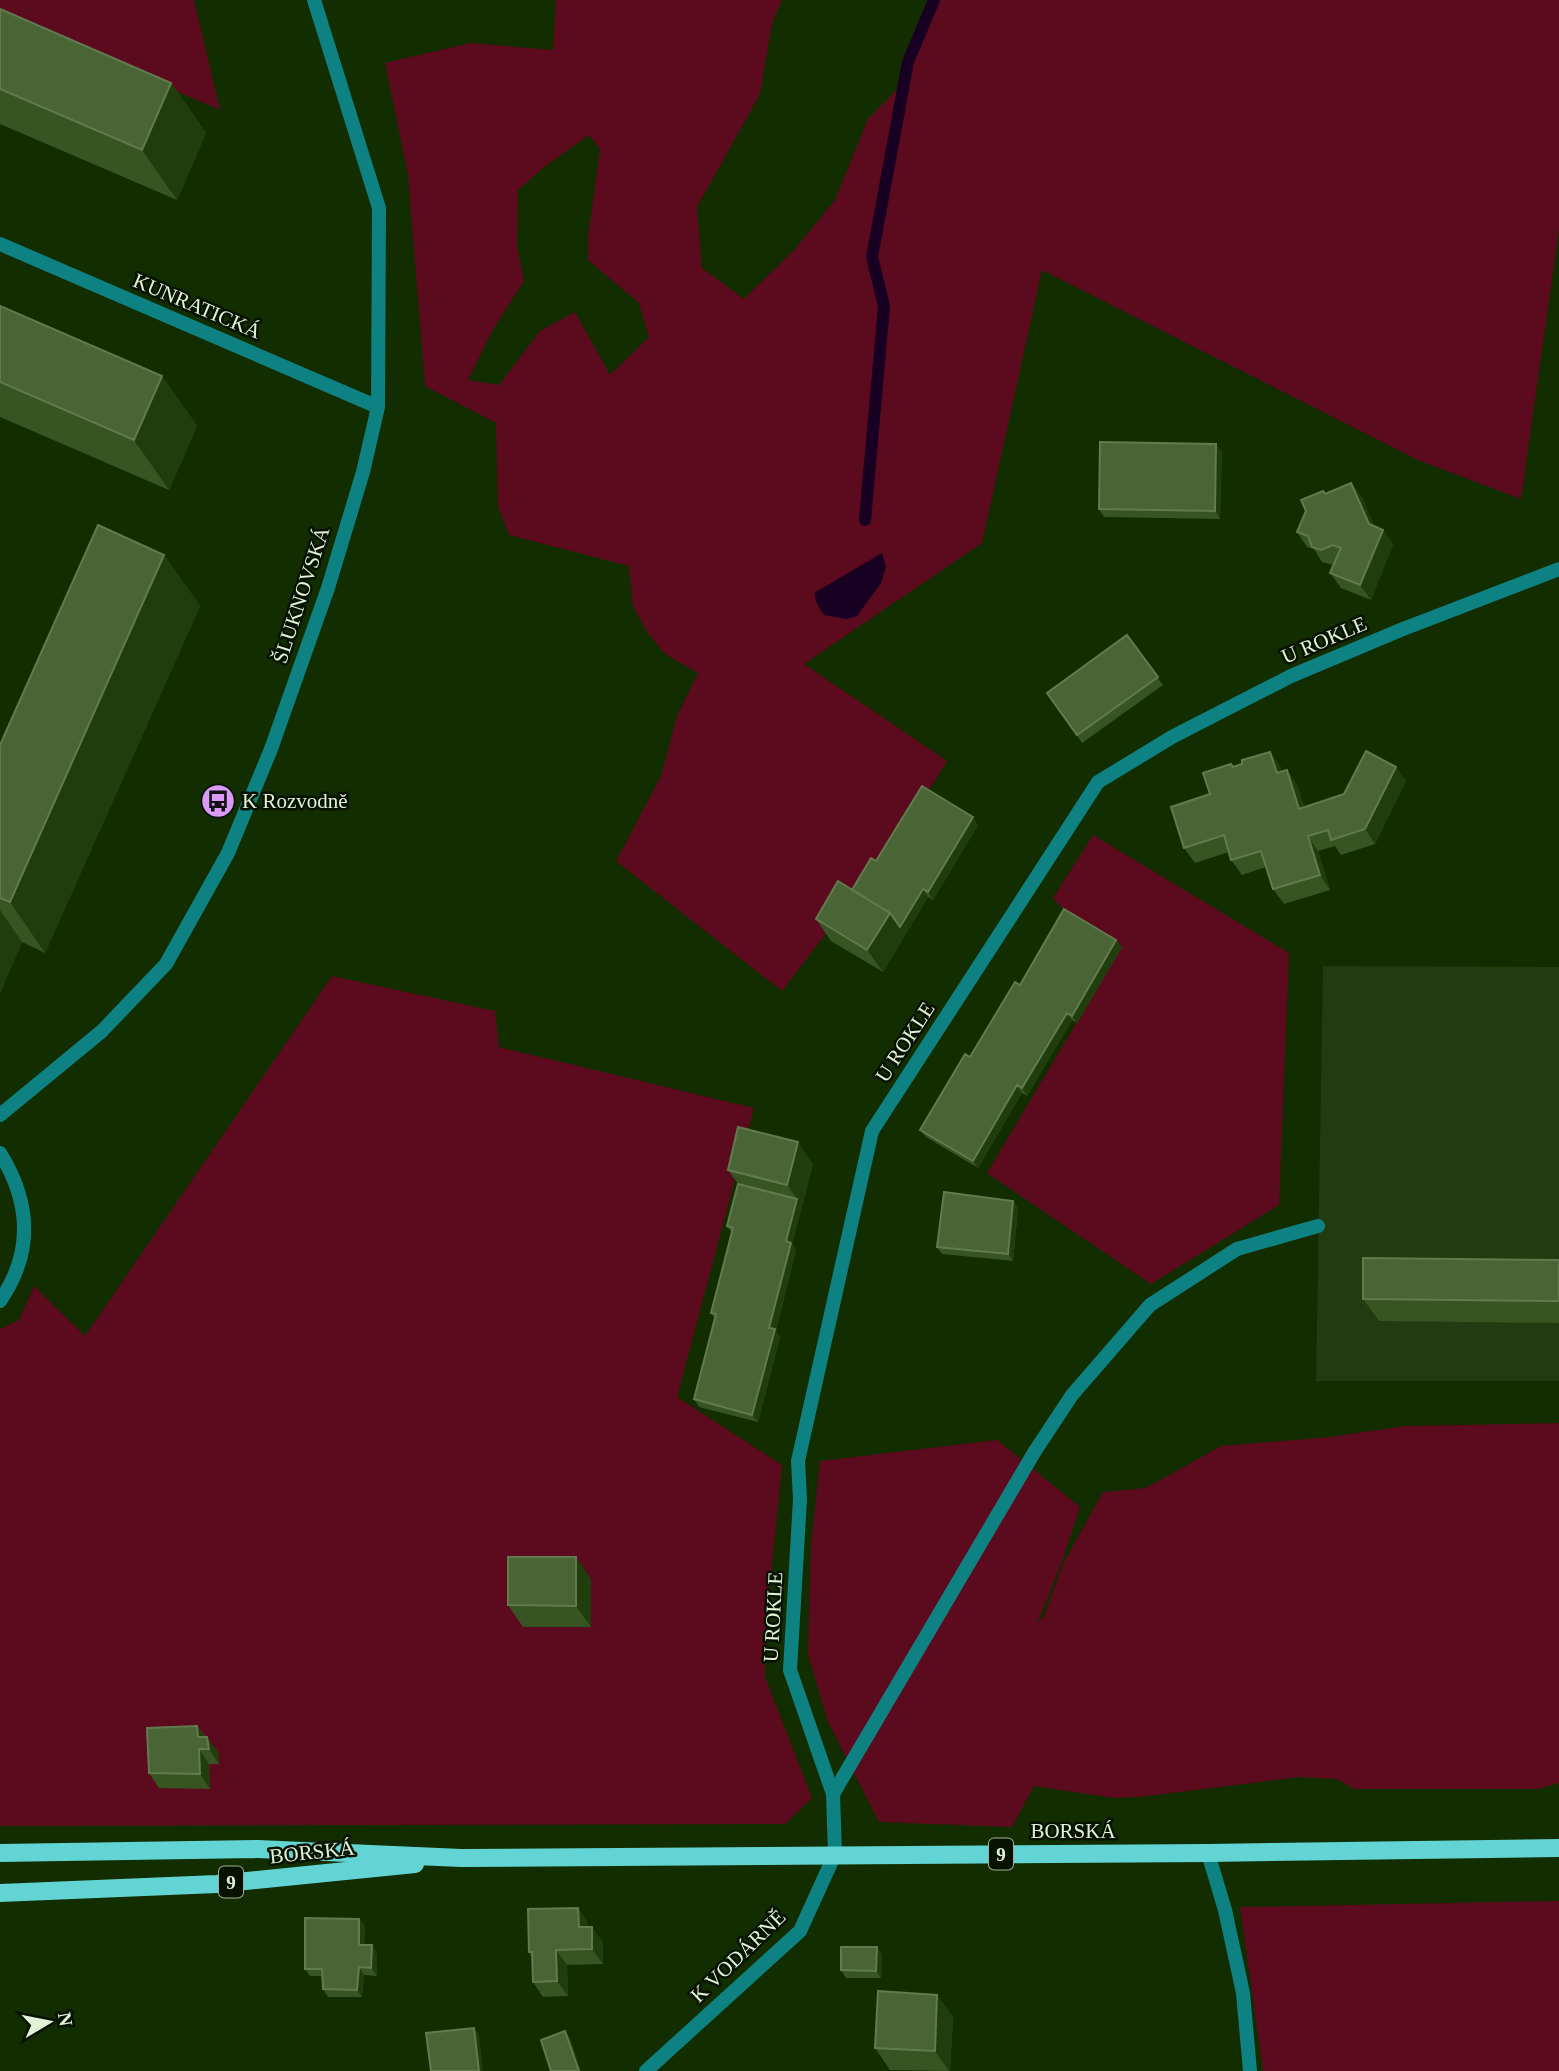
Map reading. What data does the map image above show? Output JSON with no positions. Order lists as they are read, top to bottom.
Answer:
{
  "streets": {
    "main road": ["BORSKÁ", "9"],
    "street": [
      "KUNRATICKÁ",
      "ŠLUKNOVSKÁ",
      "U ROKLE",
      "K VODÁRNĚ"
    ]
  },
  "crossings": [
    ["KUNRATICKÁ", "ŠLUKNOVSKÁ"],
    ["U ROKLE", "BORSKÁ"],
    ["U ROKLE", "K VODÁRNĚ"],
    ["BORSKÁ", "K VODÁRNĚ"]
  ],
  "places": {
    "bus stop": ["K Rozvodně"]
  },
  "north": "right"
}
